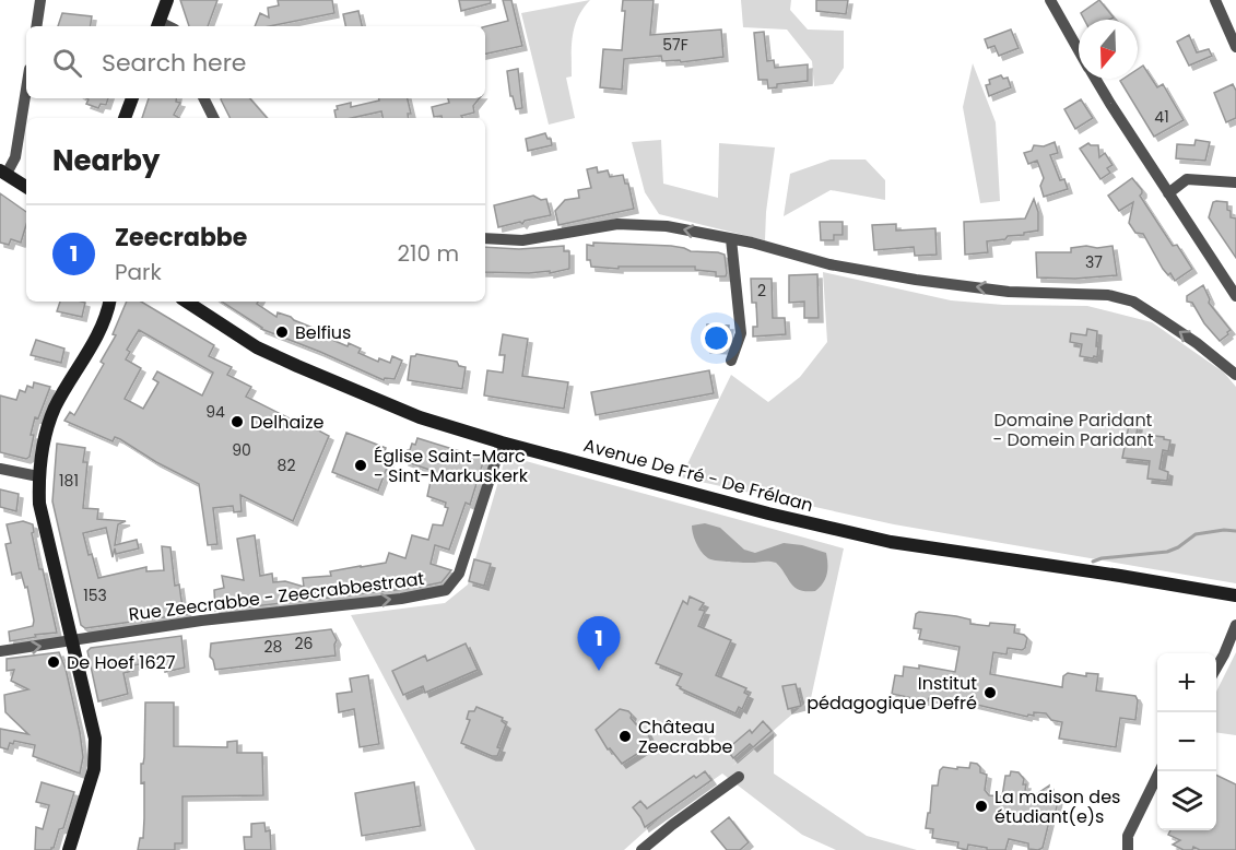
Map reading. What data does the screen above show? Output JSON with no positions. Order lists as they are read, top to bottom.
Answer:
{
  "streets": {
    "main road": ["Avenue De Fré - De Frélaan"],
    "street": ["Rue Zeecrabbe - Zeecrabbestraat"]
  },
  "crossings": [
    ["Avenue De Fré - De Frélaan", "Rue Zeecrabbe - Zeecrabbestraat"]
  ],
  "one_way": ["Rue Zeecrabbe - Zeecrabbestraat"],
  "parks": ["Domaine Paridant - Domein Paridant"],
  "places": [
    "Belfius",
    "Delhaize",
    "Église Saint-Marc - Sint-Markuskerk",
    "De Hoef 1627",
    "Institut pédagogique Defré",
    "Château Zeecrabbe",
    "La maison des étudiant(e)s"
  ],
  "house_numbers": [
    "57F",
    "41",
    "37",
    "2",
    "94",
    "90",
    "82",
    "181",
    "153",
    "26",
    "28"
  ],
  "north": "bottom",
  "page": {
    "search": "Search here",
    "heading": "Nearby",
    "list": [
      {
        "mark": "1",
        "name": "Zeecrabbe",
        "note": "Park",
        "value": "210 m"
      }
    ],
    "pins": "1",
    "map_buttons": ["+", "−"]
  }
}
